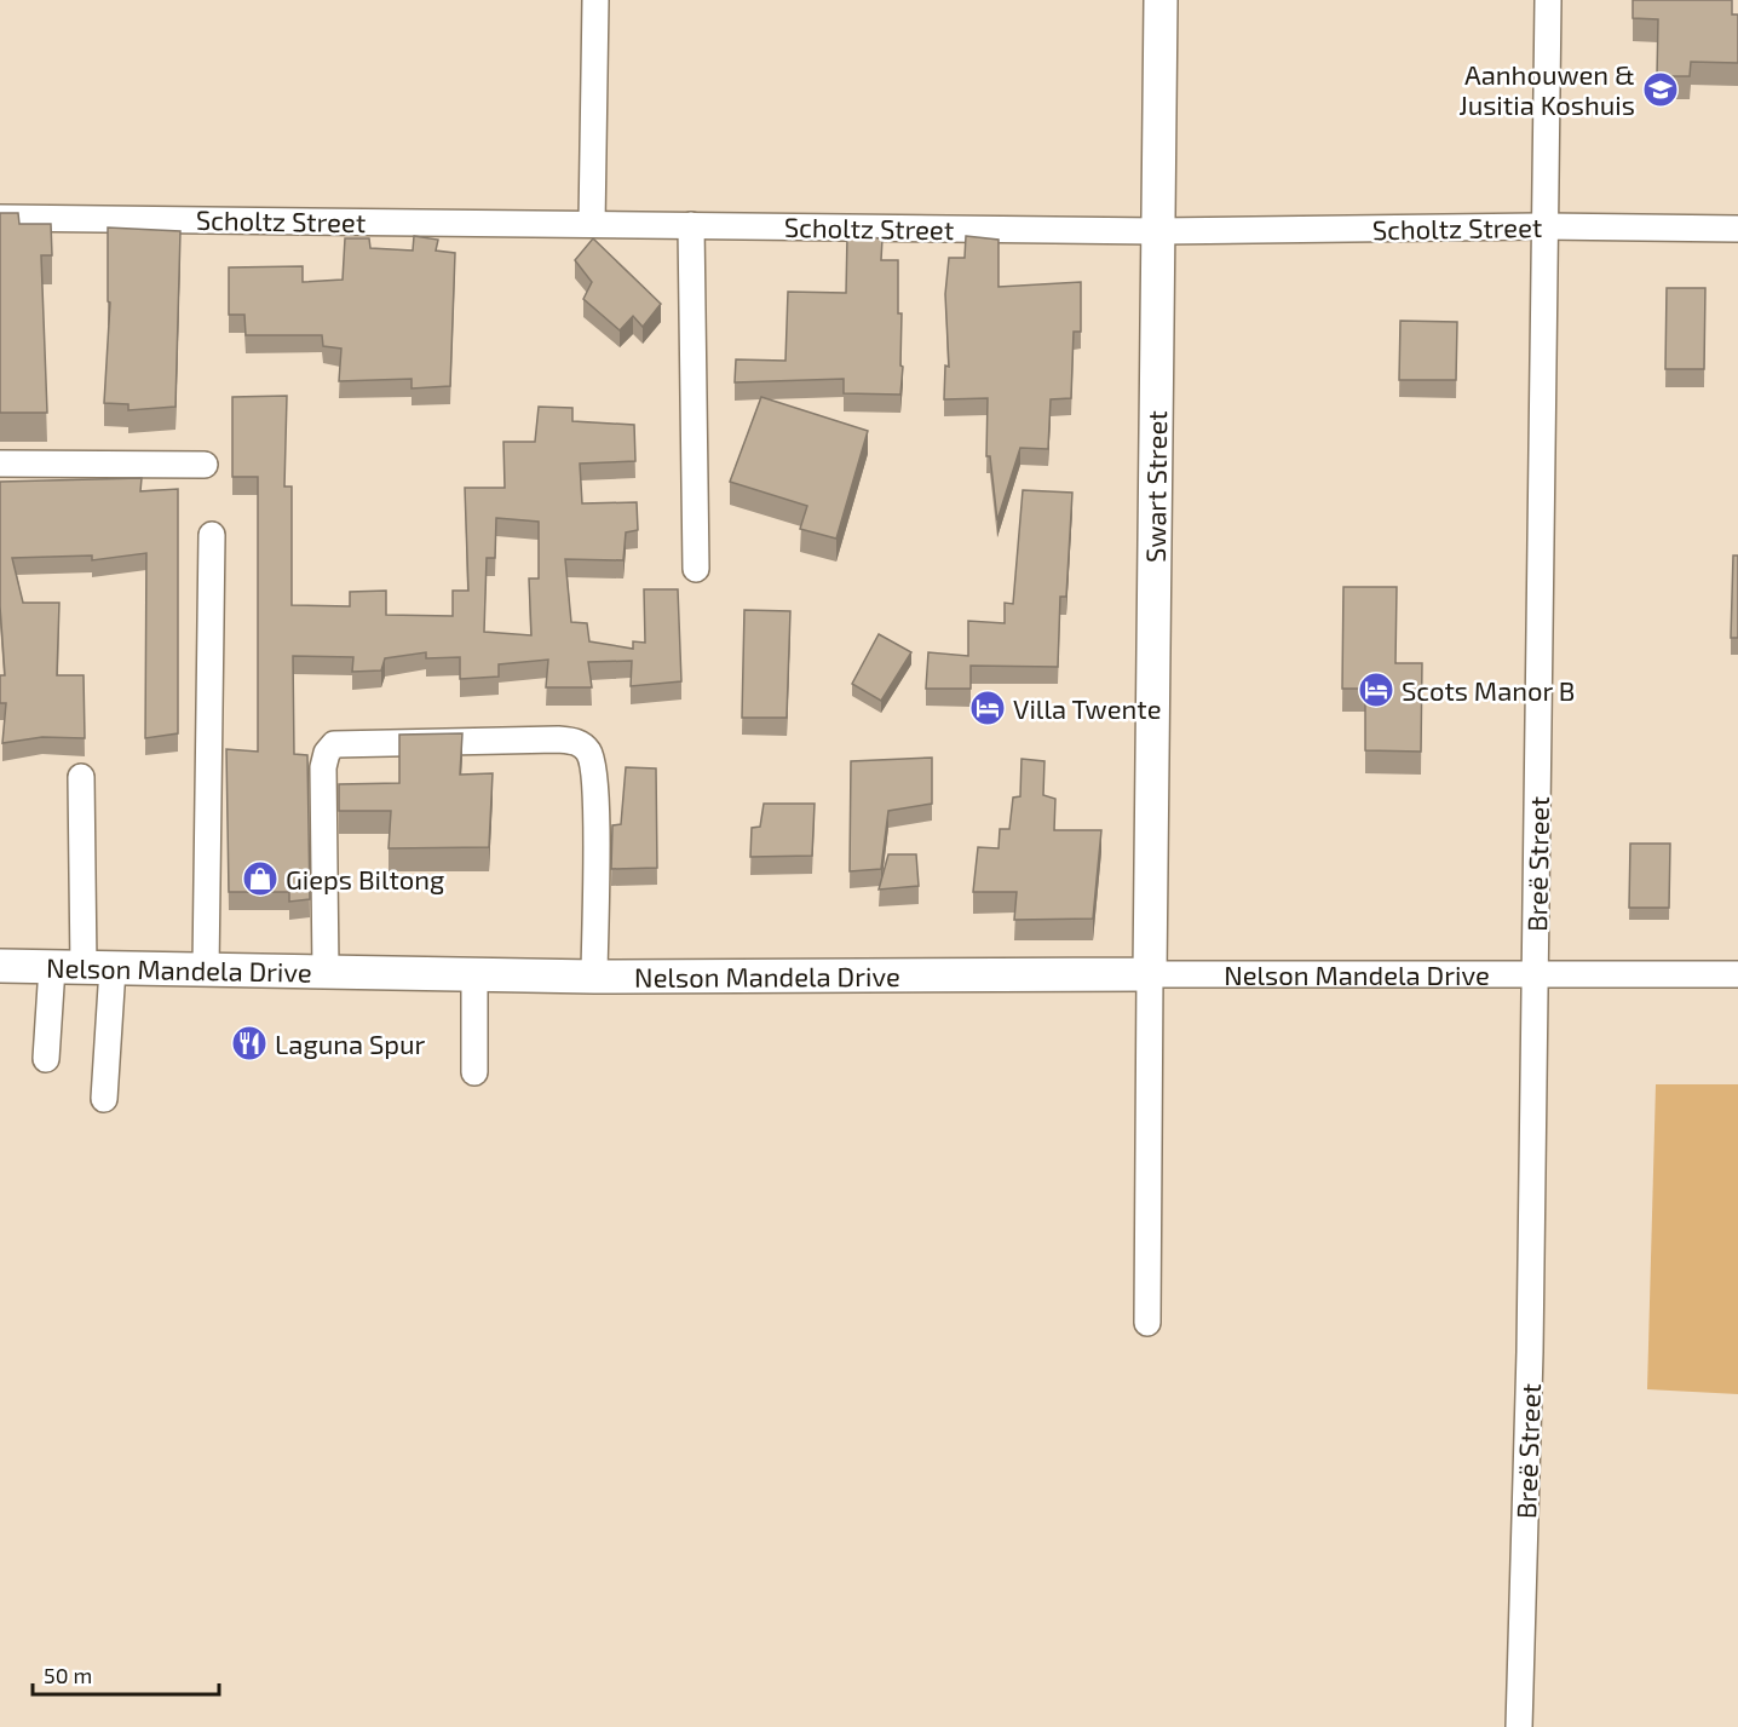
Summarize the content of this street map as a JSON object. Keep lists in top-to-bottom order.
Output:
{
  "streets": {
    "main road": ["Swart Street", "Nelson Mandela Drive"],
    "street": ["Scholtz Street", "Breë Street"]
  },
  "crossings": [
    ["Scholtz Street", "Swart Street"],
    ["Scholtz Street", "Breë Street"],
    ["Swart Street", "Nelson Mandela Drive"],
    ["Breë Street", "Nelson Mandela Drive"]
  ],
  "places": {
    "school or university": ["Aanhouwen & Jusitia Koshuis"],
    "hotel": ["Scots Manor B", "Villa Twente"],
    "shop": ["Gieps Biltong"],
    "restaurant": ["Laguna Spur"]
  },
  "scale_bar": "50 m"
}
